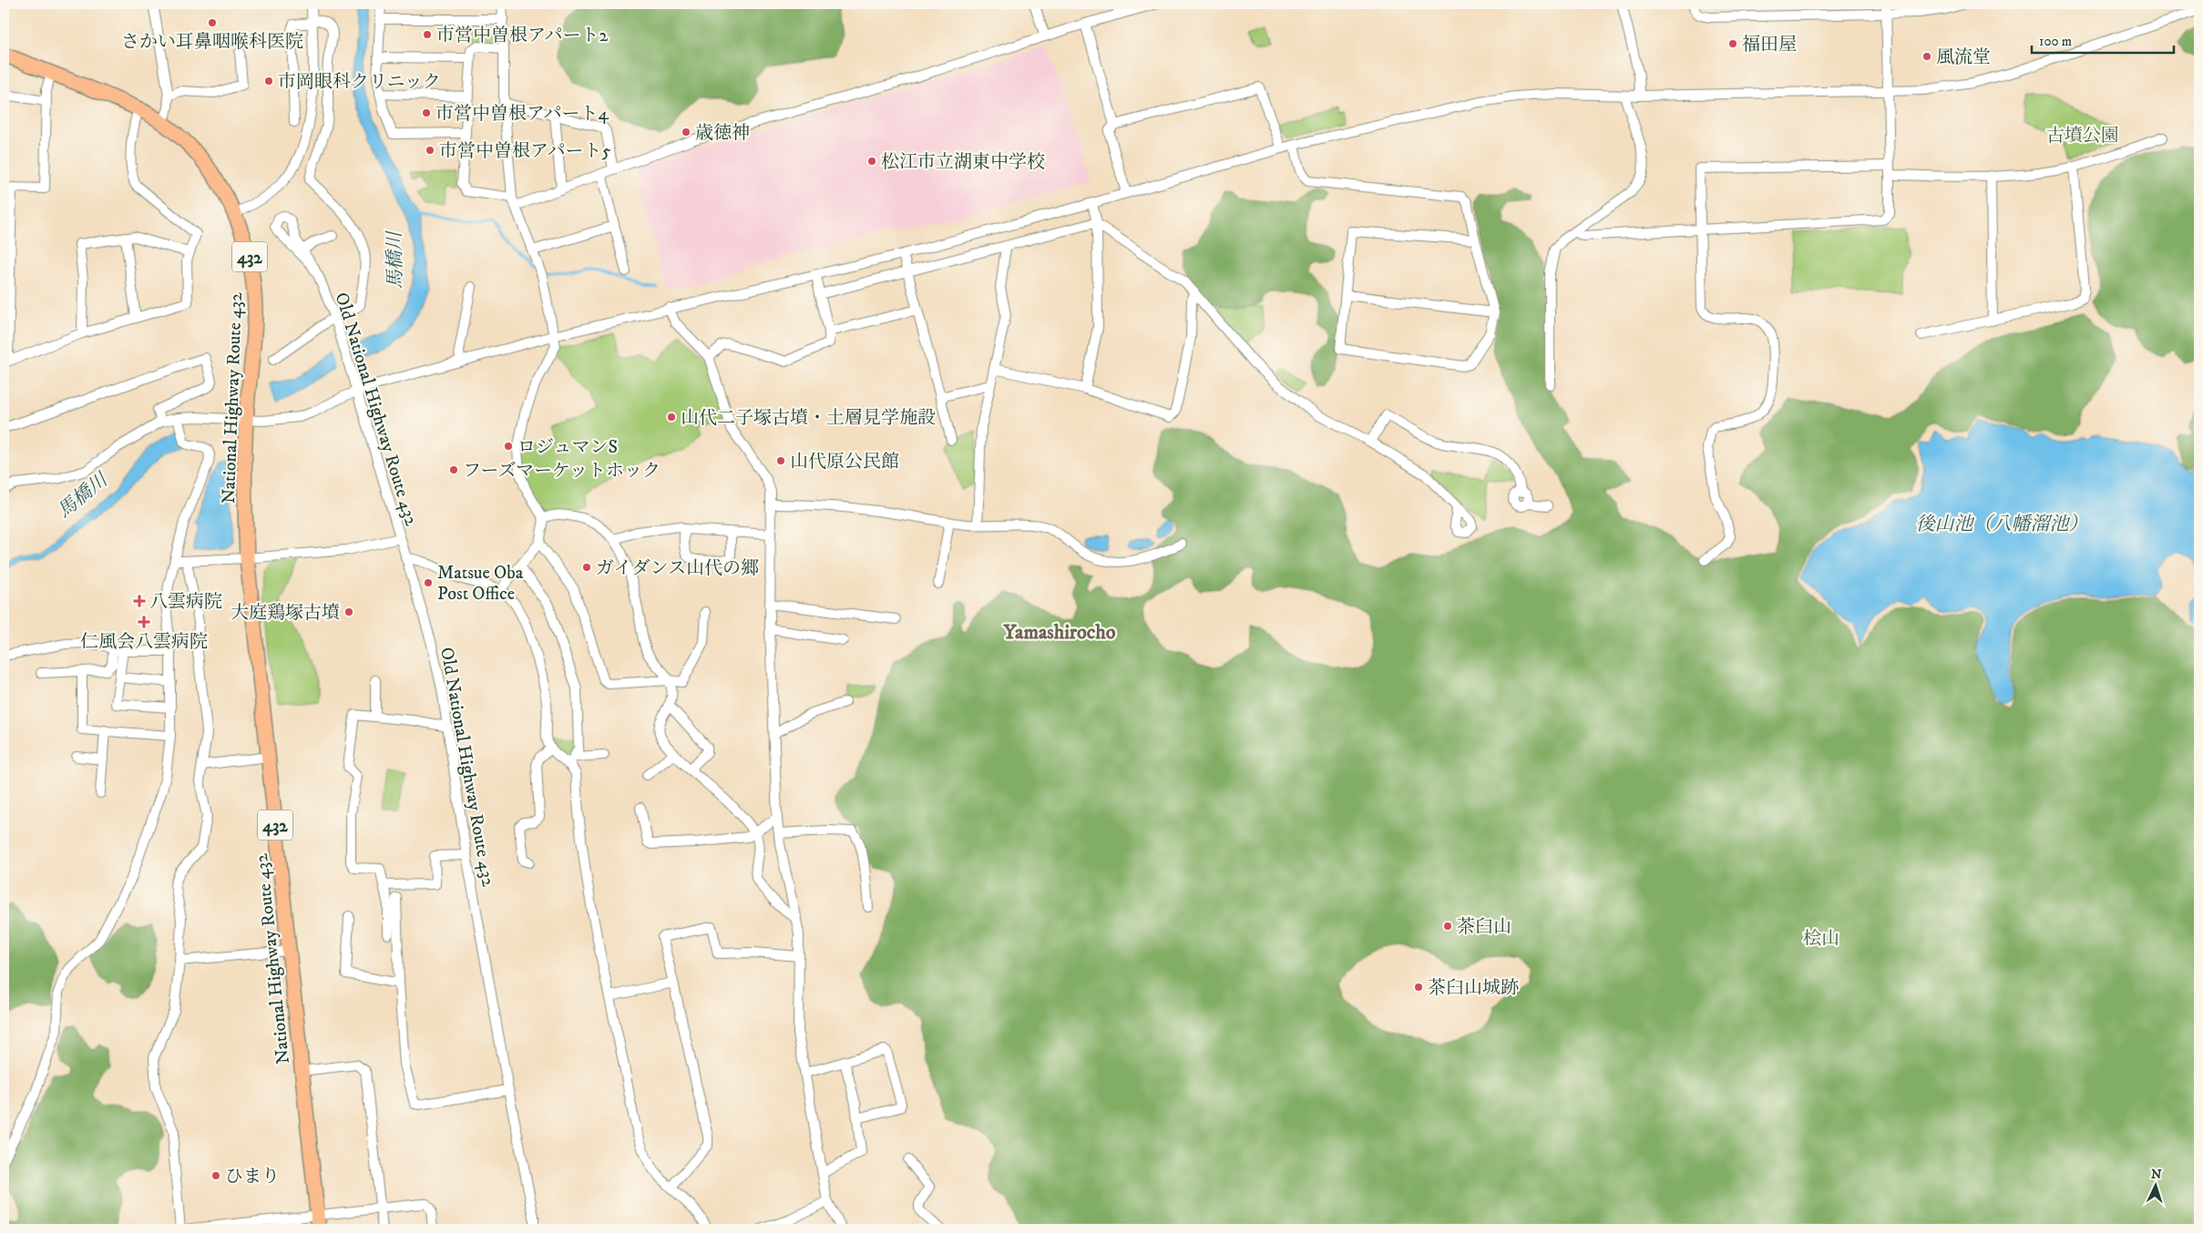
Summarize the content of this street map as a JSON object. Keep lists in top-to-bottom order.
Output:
{
  "streets": {
    "highway": ["432", "National Highway Route 432"],
    "street": ["Old National Highway Route 432"]
  },
  "districts": ["Yamashirocho"],
  "water": ["馬橋川", "後山池（八幡溜池）"],
  "parks": ["古墳公園", "桧山"],
  "places": {
    "other": [
      "さかい耳鼻咽喉科医院",
      "市営中曽根アパート2",
      "福田屋",
      "風流堂",
      "市岡眼科クリニック",
      "市営中曽根アパート4",
      "歳徳神",
      "市営中曽根アパート5",
      "松江市立湖東中学校",
      "山代二子塚古墳・土層見学施設",
      "ロジュマンS",
      "山代原公民館",
      "フーズマーケットホック",
      "ガイダンス山代の郷",
      "Matsue Oba Post Office",
      "大庭鶏塚古墳",
      "茶臼山",
      "茶臼山城跡",
      "ひまり"
    ],
    "health": ["八雲病院", "仁風会八雲病院"]
  },
  "scale_bar": "100 m",
  "north": "top"
}
